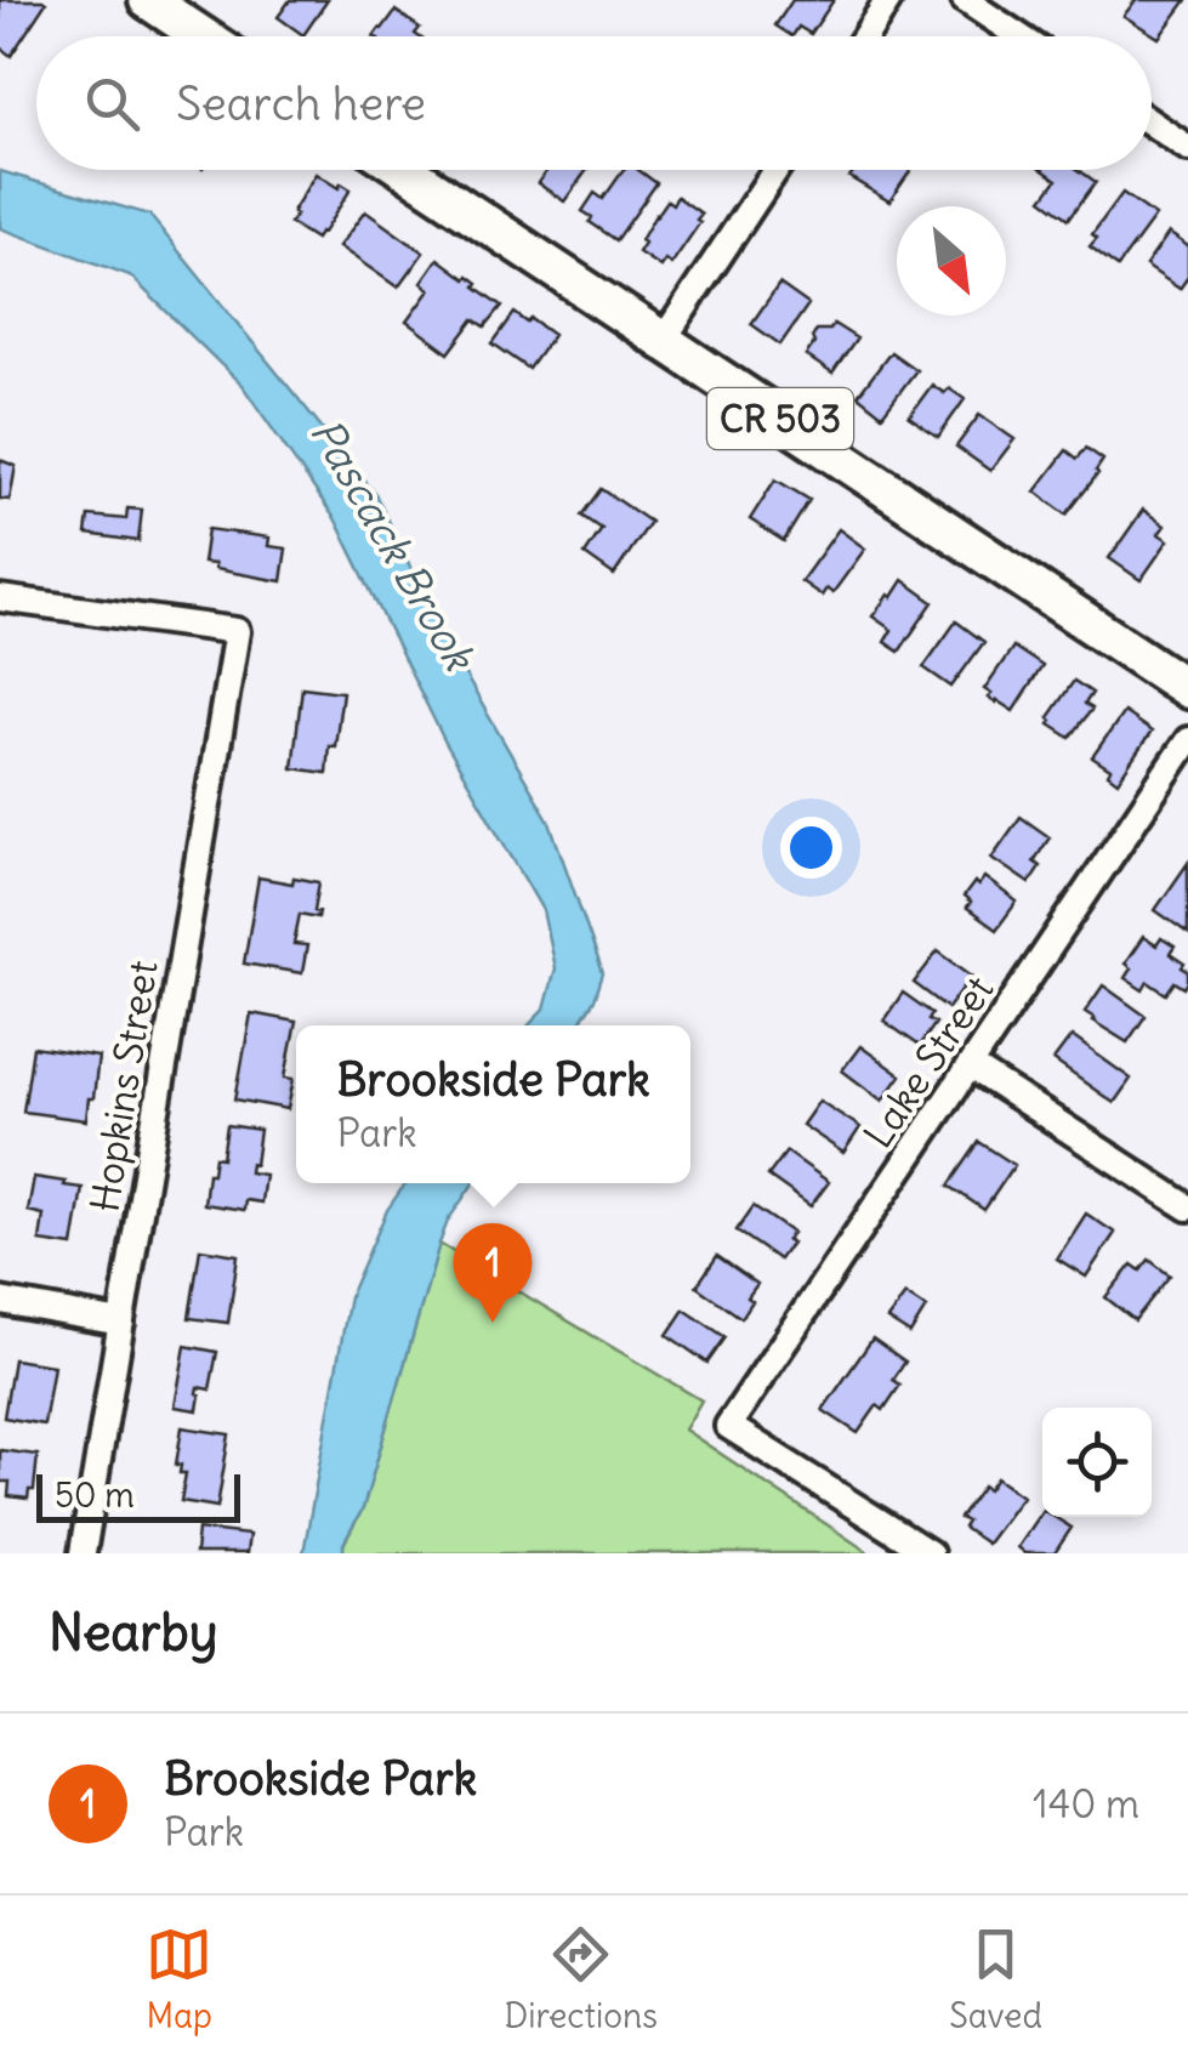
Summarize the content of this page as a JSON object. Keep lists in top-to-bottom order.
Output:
{
  "streets": {
    "main road": ["CR 503"],
    "street": ["Lake Street", "Hopkins Street"]
  },
  "water": ["Pascack Brook"],
  "scale_bar": "50 m",
  "north": "bottom right",
  "page": {
    "search": "Search here",
    "popup": ["Brookside Park", "Park"],
    "pins": "1",
    "scale": "50 m",
    "heading": "Nearby",
    "list": [
      {
        "mark": "1",
        "name": "Brookside Park",
        "note": "Park",
        "value": "140 m"
      }
    ],
    "nav": ["Map", "Directions", "Saved"]
  }
}
